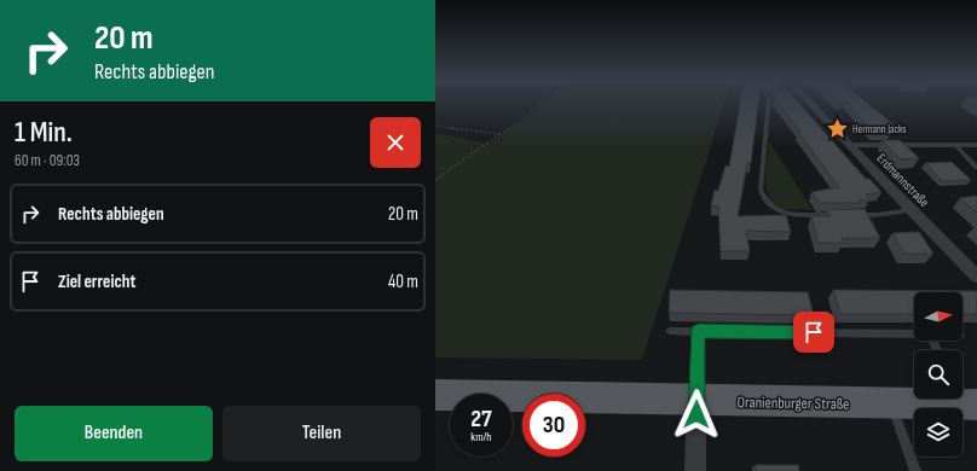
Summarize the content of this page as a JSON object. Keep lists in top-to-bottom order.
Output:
{
  "streets": {
    "main road": ["Oranienburger Straße"],
    "street": ["Erdmannstraße"]
  },
  "places": {
    "place": ["Hermann Jacks"]
  },
  "north": "right",
  "page": {
    "turn": ["20 m", "Rechts abbiegen"],
    "heading": ["1 Min.", "60 m · 09:03"],
    "list": [
      {
        "name": "Rechts abbiegen",
        "value": "20 m"
      },
      {
        "name": "Ziel erreicht",
        "value": "40 m"
      }
    ],
    "speed": "27 km/h",
    "limit": "30",
    "buttons": ["Beenden", "Teilen"]
  }
}
